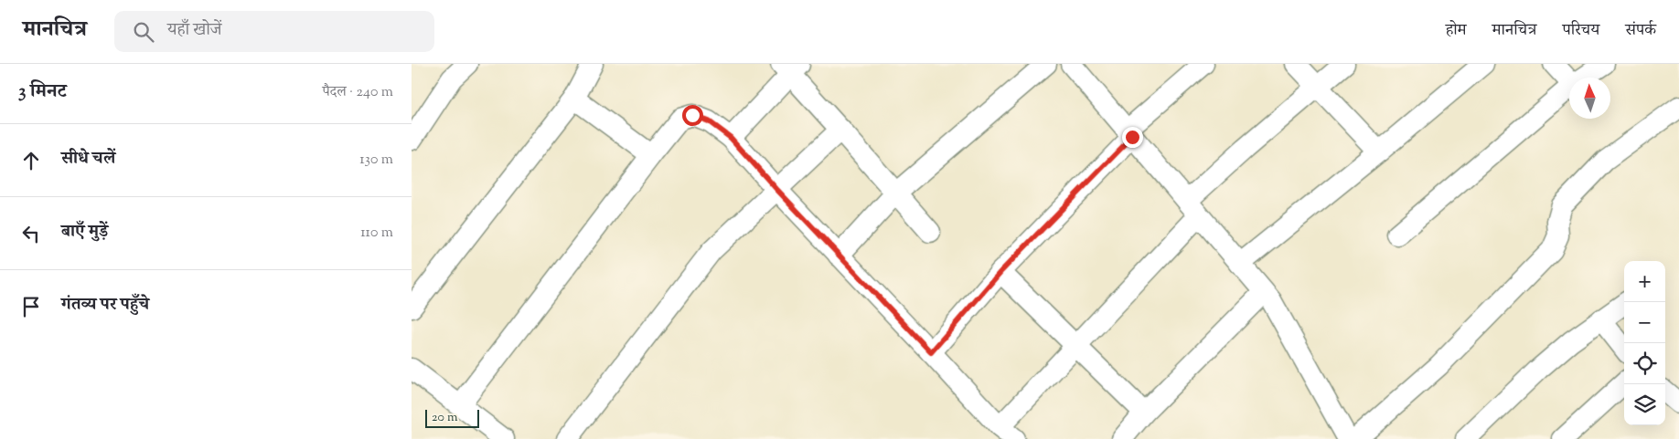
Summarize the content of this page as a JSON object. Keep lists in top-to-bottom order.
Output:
{
  "scale_bar": "20 m",
  "north": "top",
  "page": {
    "header": "मानचित्र",
    "search": "यहाँ खोजें",
    "nav": [
      "होम",
      "मानचित्र",
      "परिचय",
      "संपर्क"
    ],
    "heading": ["3 मिनट", "पैदल · 240 m"],
    "list": [
      ["सीधे चलें", "130 m"],
      ["बाएँ मुड़ें", "110 m"],
      "गंतव्य पर पहुँचे"
    ],
    "map_buttons": ["+", "−"],
    "scale": "20 m"
  }
}
